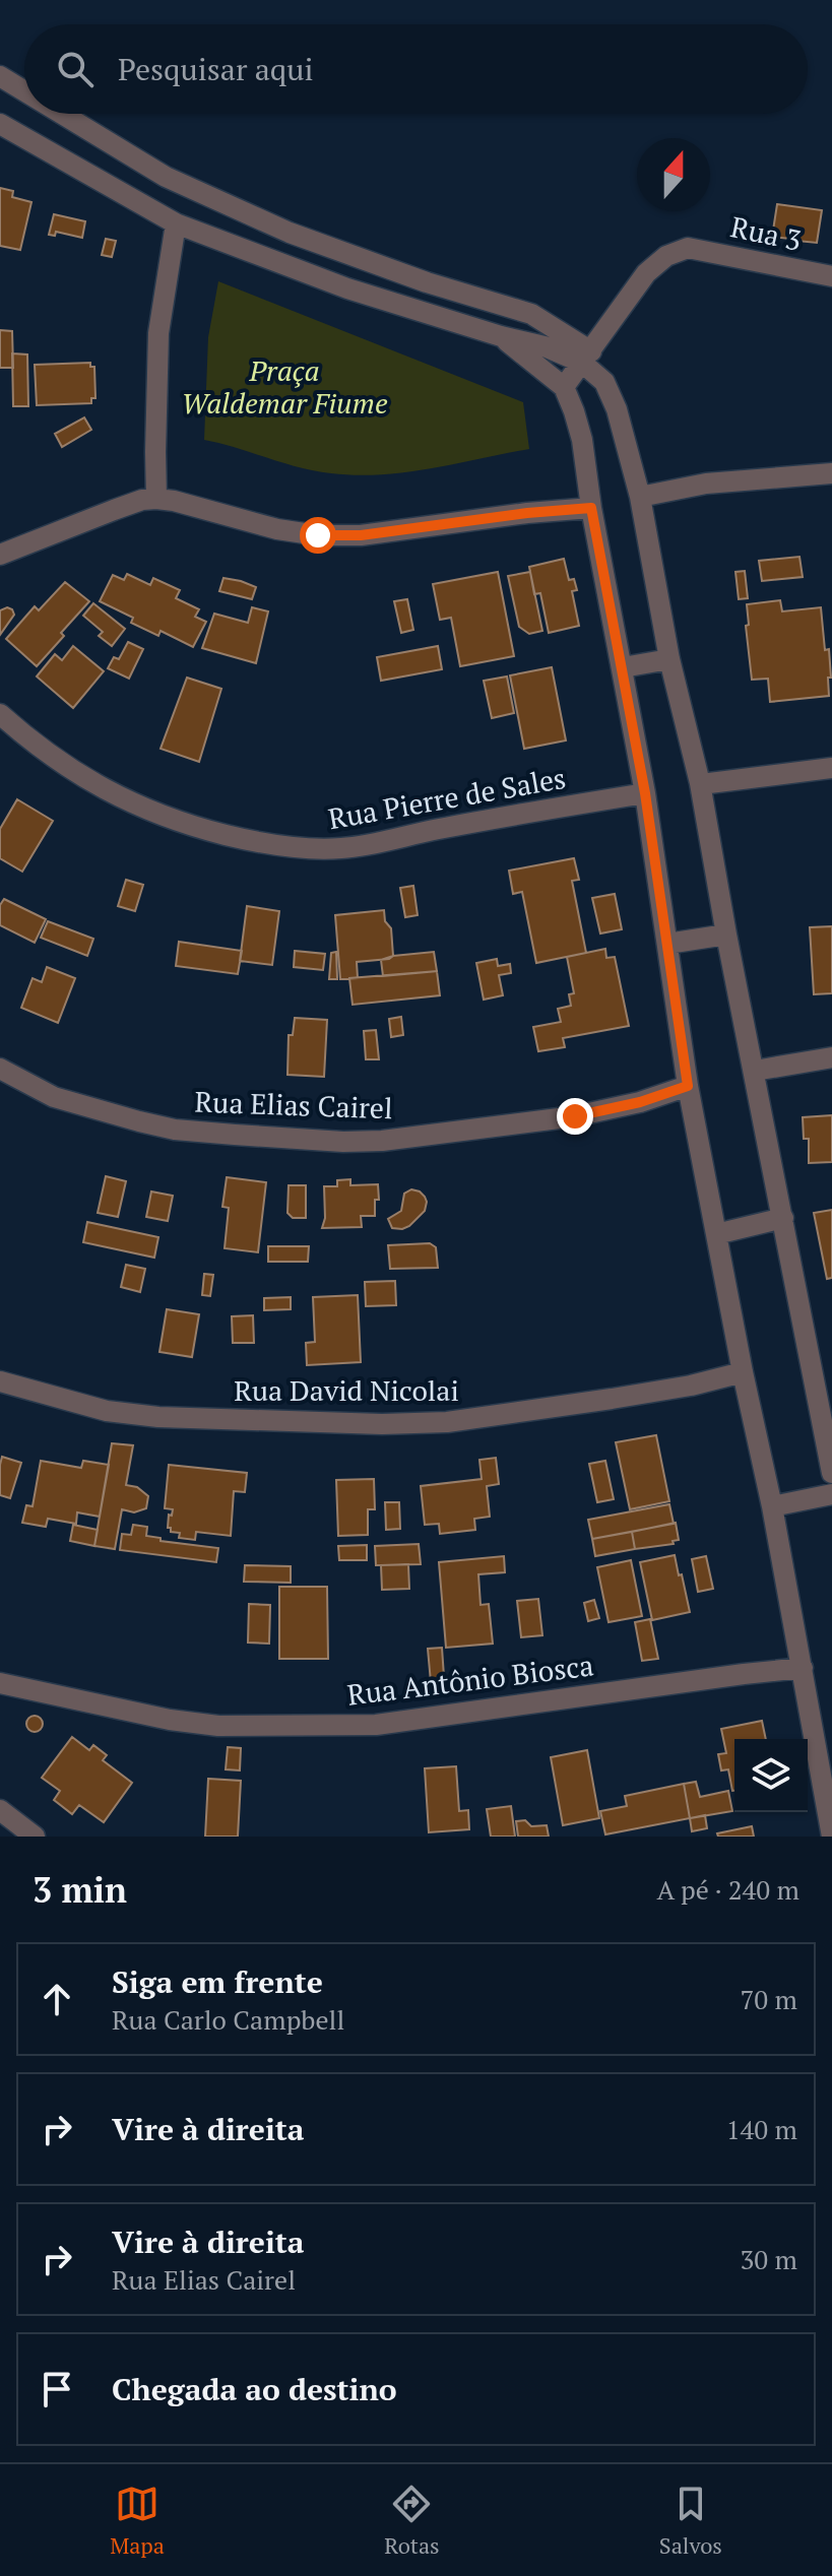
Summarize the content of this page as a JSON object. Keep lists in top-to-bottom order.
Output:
{
  "streets": {
    "street": [
      "Rua 3",
      "Rua Pierre de Sales",
      "Rua Elias Cairel",
      "Rua David Nicolai",
      "Rua Antônio Biosca"
    ]
  },
  "parks": ["Praça Waldemar Fiume"],
  "north": "top",
  "page": {
    "search": "Pesquisar aqui",
    "heading": ["3 min", "A pé · 240 m"],
    "list": [
      ["Siga em frente", "Rua Carlo Campbell", "70 m"],
      ["Vire à direita", "140 m"],
      ["Vire à direita", "Rua Elias Cairel", "30 m"],
      "Chegada ao destino"
    ],
    "nav": ["Mapa", "Rotas", "Salvos"]
  }
}
